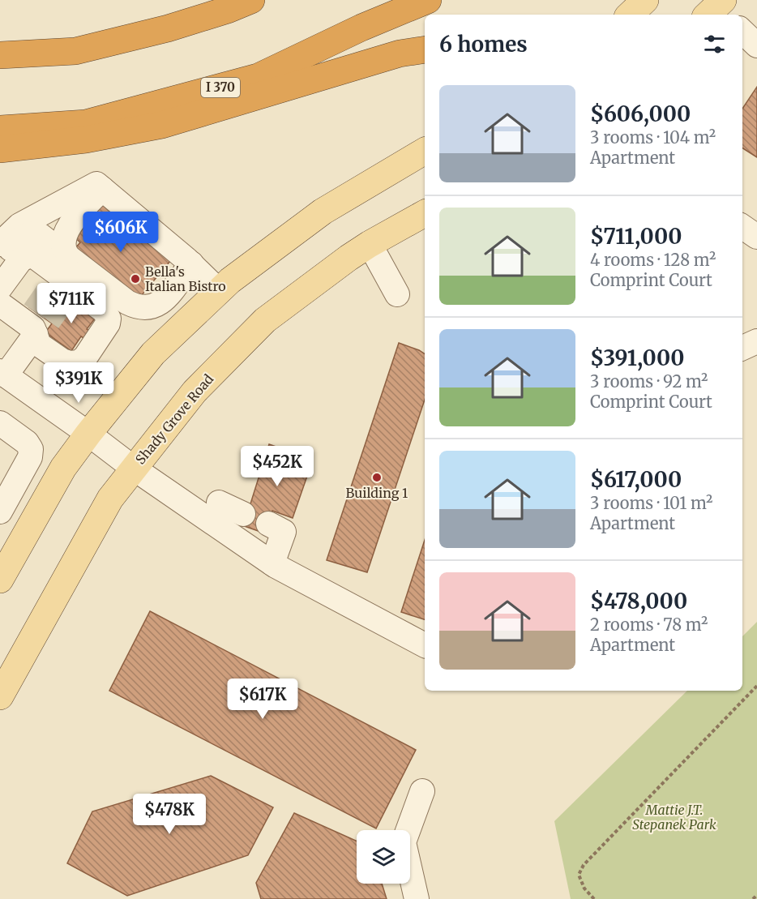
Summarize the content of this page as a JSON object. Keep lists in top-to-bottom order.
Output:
{
  "streets": {
    "highway": ["I 370"],
    "main road": ["Shady Grove Road"]
  },
  "parks": ["Mattie J.T. Stepanek Park"],
  "places": ["Bella's Italian Bistro", "Building 1"],
  "page": {
    "heading": "6 homes",
    "list": [
      {
        "name": "$606,000",
        "note": "3 rooms · 104 m² · Apartment"
      },
      {
        "name": "$711,000",
        "note": "4 rooms · 128 m² · Comprint Court"
      },
      {
        "name": "$391,000",
        "note": "3 rooms · 92 m² · Comprint Court"
      },
      {
        "name": "$617,000",
        "note": "3 rooms · 101 m² · Apartment"
      },
      {
        "name": "$478,000",
        "note": "2 rooms · 78 m² · Apartment"
      }
    ],
    "price": [
      "$606K",
      "$711K",
      "$391K",
      "$452K",
      "$617K",
      "$478K"
    ]
  }
}
